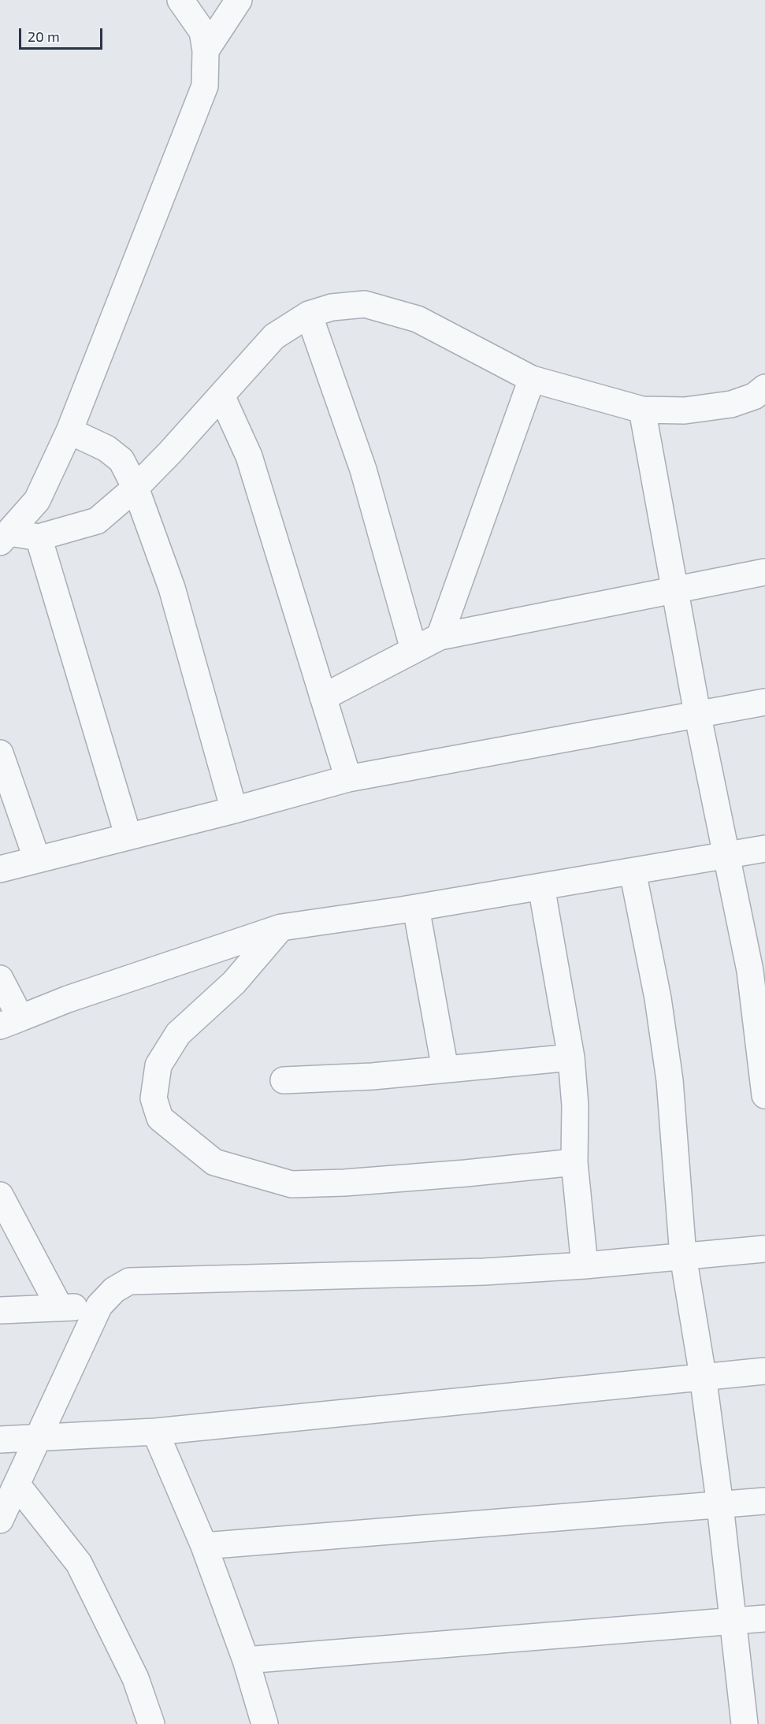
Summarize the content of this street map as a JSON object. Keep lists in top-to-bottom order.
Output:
{
  "scale_bar": "20 m"
}
